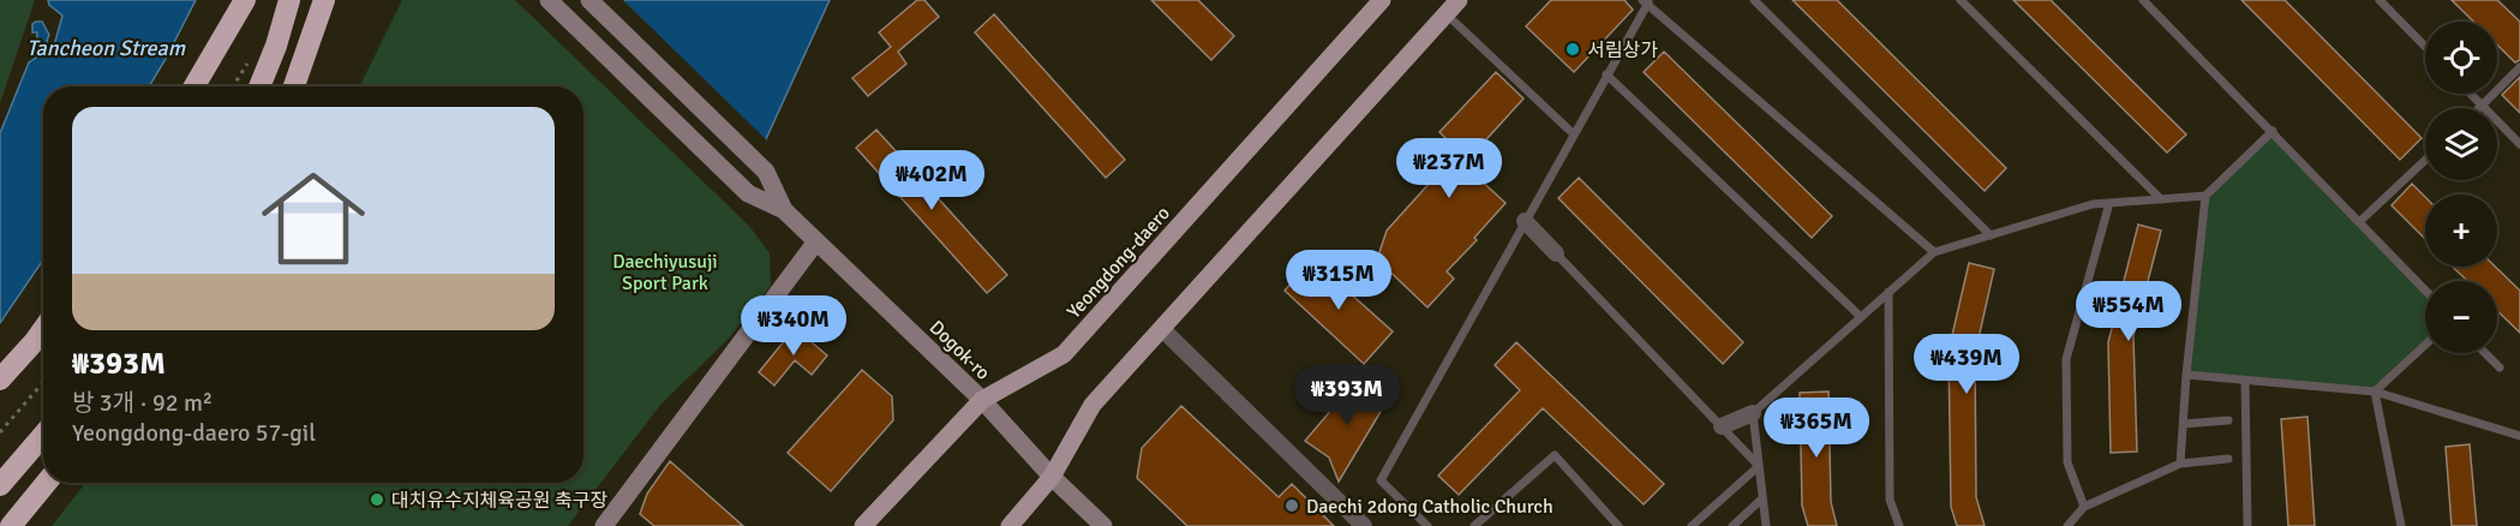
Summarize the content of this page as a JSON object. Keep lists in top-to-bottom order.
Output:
{
  "streets": {
    "main road": ["Yeongdong-daero", "Dogok-ro"]
  },
  "crossings": [
    ["Yeongdong-daero", "Dogok-ro"]
  ],
  "water": ["Tancheon Stream"],
  "parks": ["Daechiyusuji Sport Park"],
  "places": ["서림상가", "대치유수지체육공원 축구장", "Daechi 2dong Catholic Church"],
  "page": {
    "map_buttons": ["+", "−"],
    "list": [
      {
        "name": "₩393M",
        "note": "방 3개 · 92 m² · Yeongdong-daero 57-gil"
      }
    ],
    "price": [
      "₩237M",
      "₩402M",
      "₩315M",
      "₩554M",
      "₩340M",
      "₩439M",
      "₩393M",
      "₩365M"
    ]
  }
}
